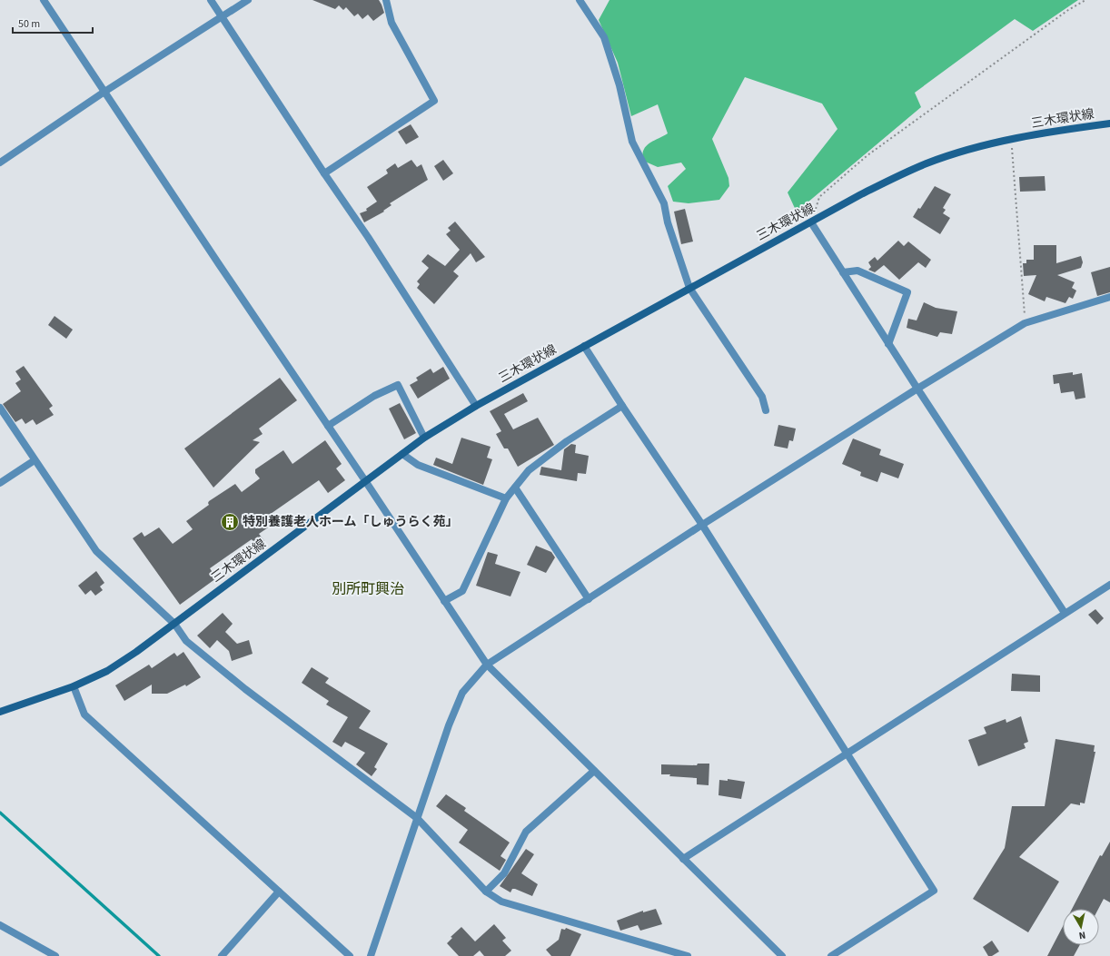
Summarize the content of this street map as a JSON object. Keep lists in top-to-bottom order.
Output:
{
  "streets": {
    "main road": ["三木環状線"]
  },
  "districts": ["別所町興治"],
  "places": {
    "building": ["特別養護老人ホーム「しゅうらく苑」"]
  },
  "scale_bar": "50 m",
  "north": "bottom"
}
